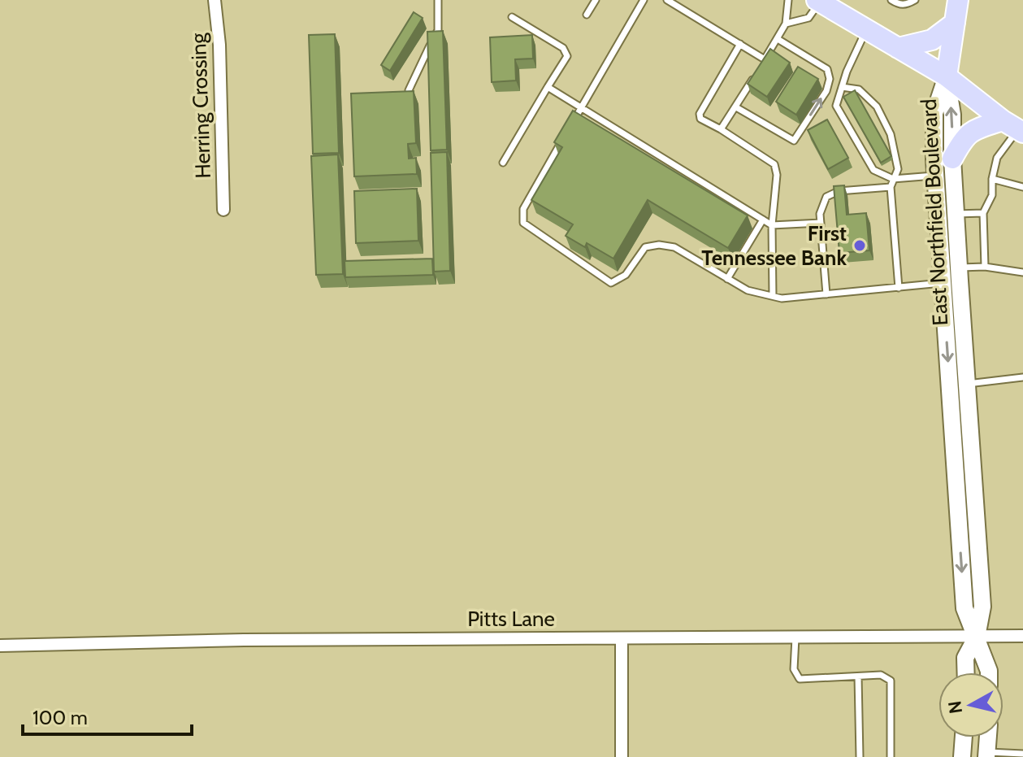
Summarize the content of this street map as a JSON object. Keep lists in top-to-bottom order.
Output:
{
  "streets": {
    "main road": ["East Northfield Boulevard"],
    "street": ["Herring Crossing", "Pitts Lane"]
  },
  "crossings": [
    ["East Northfield Boulevard", "Pitts Lane"]
  ],
  "places": ["First Tennessee Bank"],
  "scale_bar": "100 m",
  "north": "left"
}
